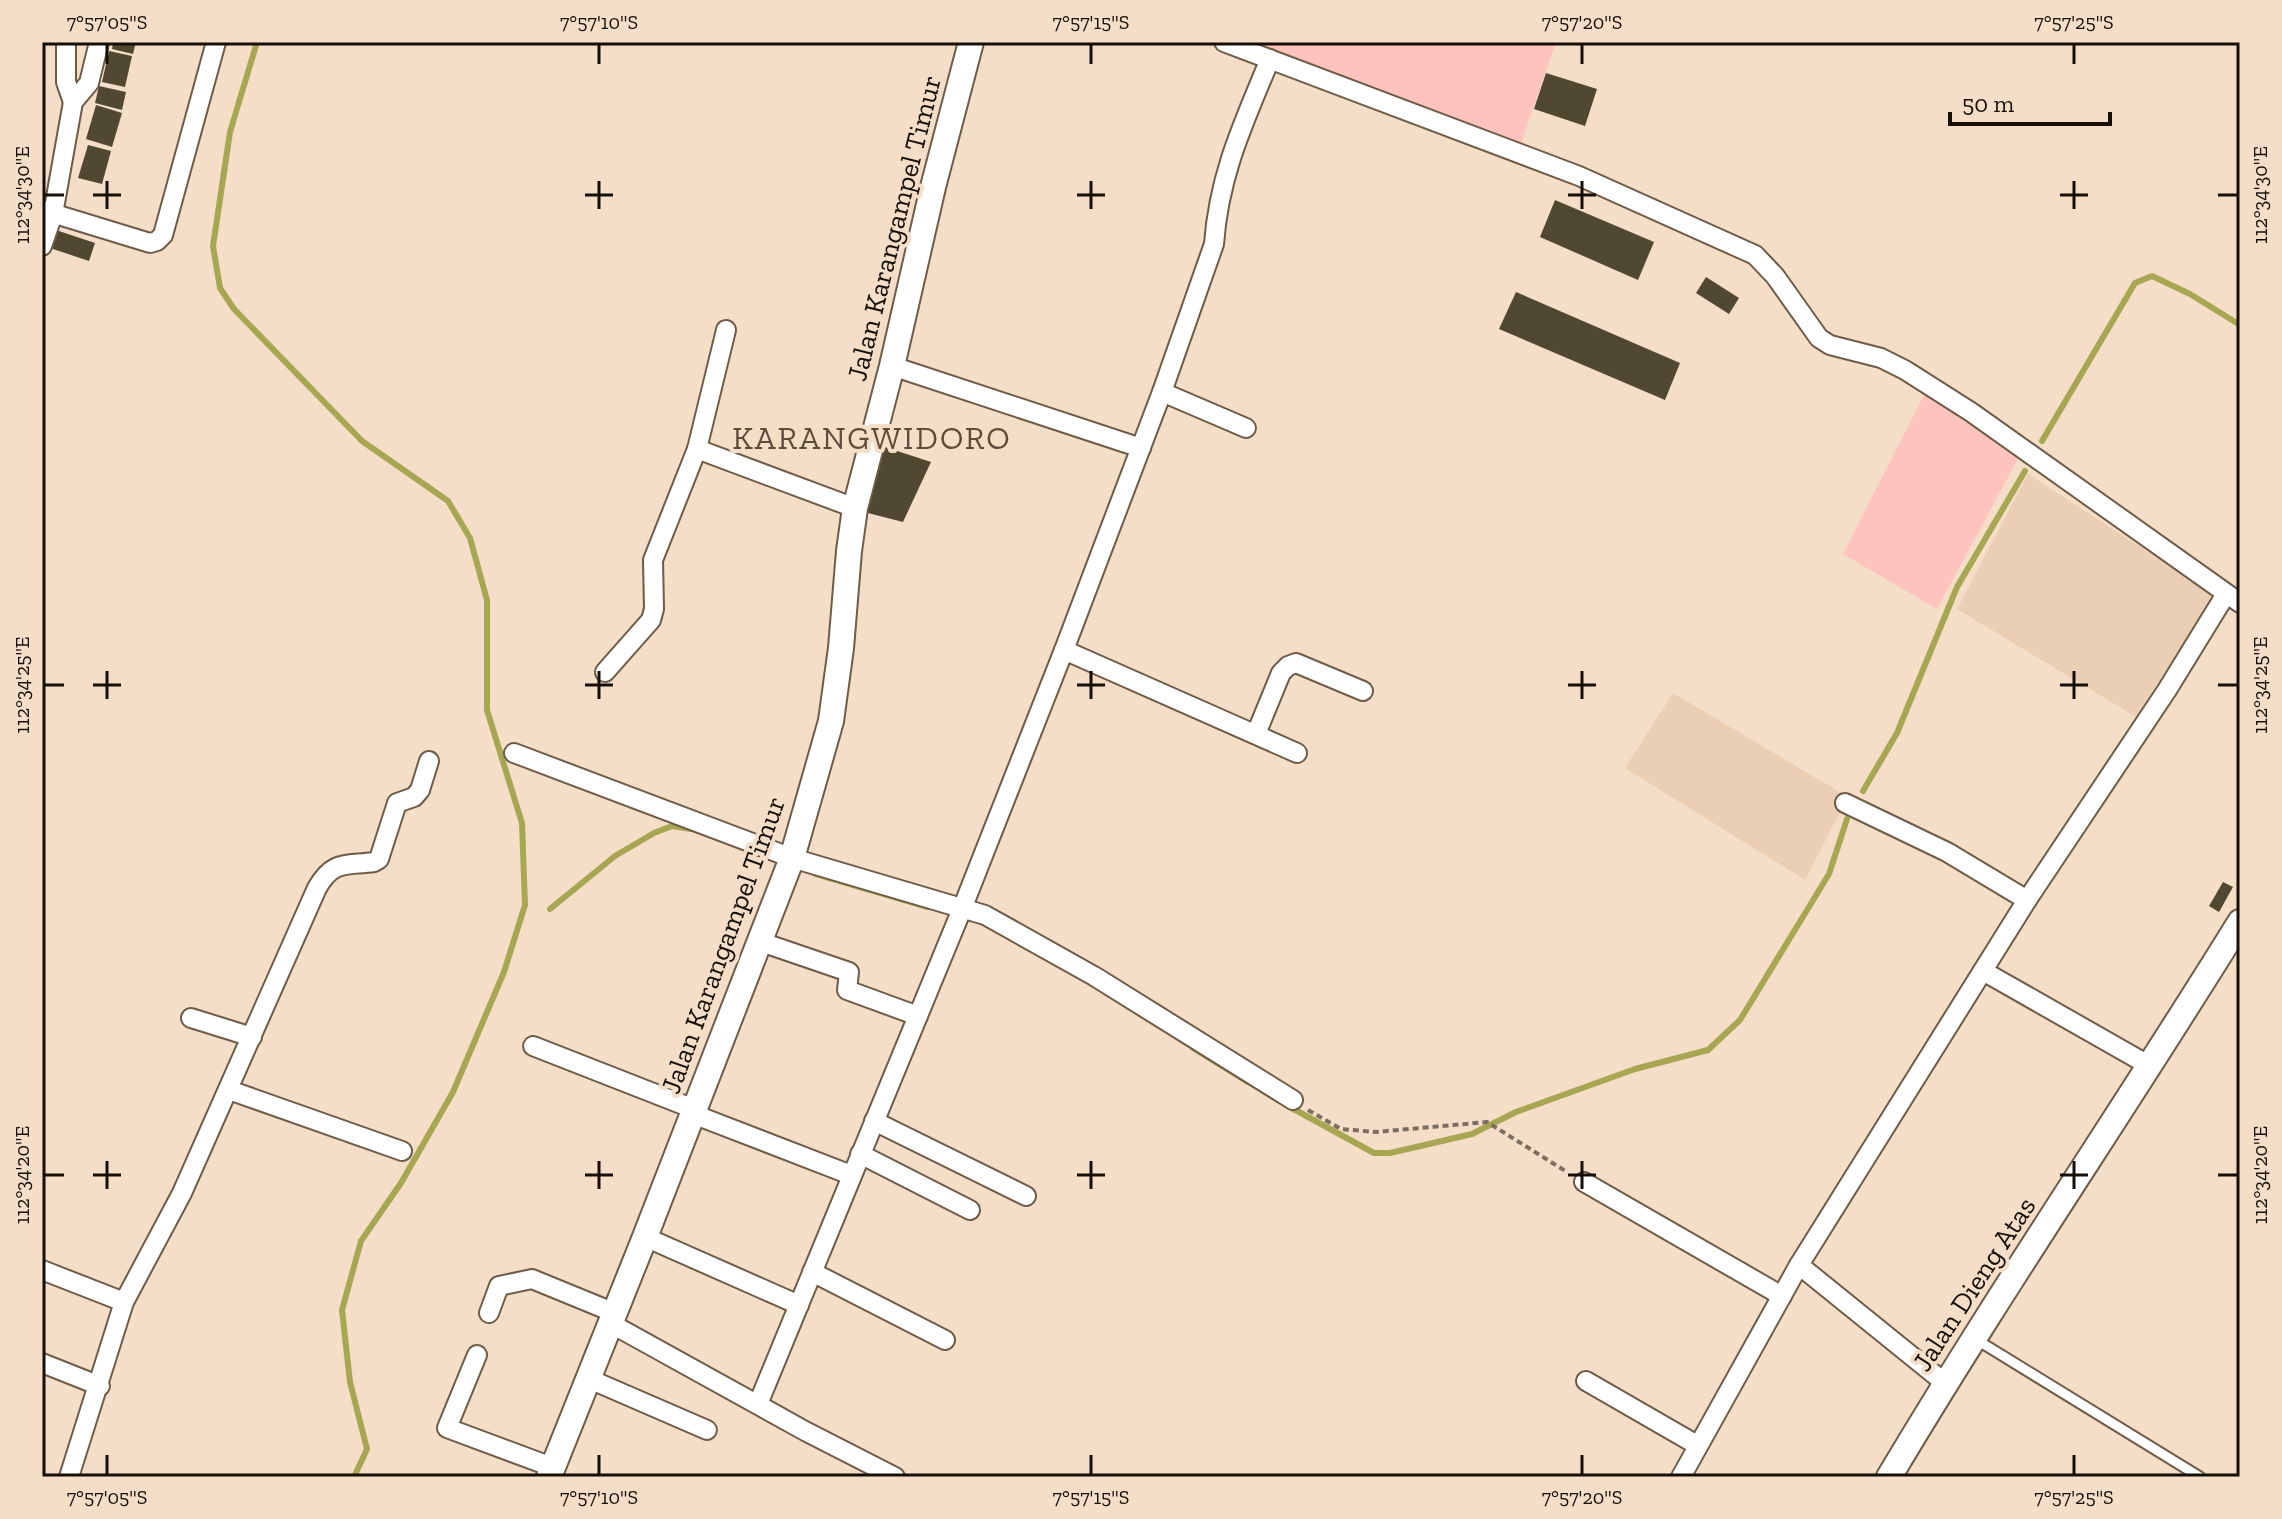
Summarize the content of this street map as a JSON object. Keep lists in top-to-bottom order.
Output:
{
  "streets": {
    "street": ["Jalan Karangampel Timur", "Jalan Dieng Atas"]
  },
  "districts": ["KARANGWIDORO"],
  "scale_bar": "50 m",
  "coordinates": [
    "7°57'05\"S",
    "7°57'10\"S",
    "7°57'15\"S",
    "7°57'20\"S",
    "7°57'25\"S",
    "112°34'30\"E",
    "112°34'25\"E",
    "112°34'20\"E"
  ]
}
